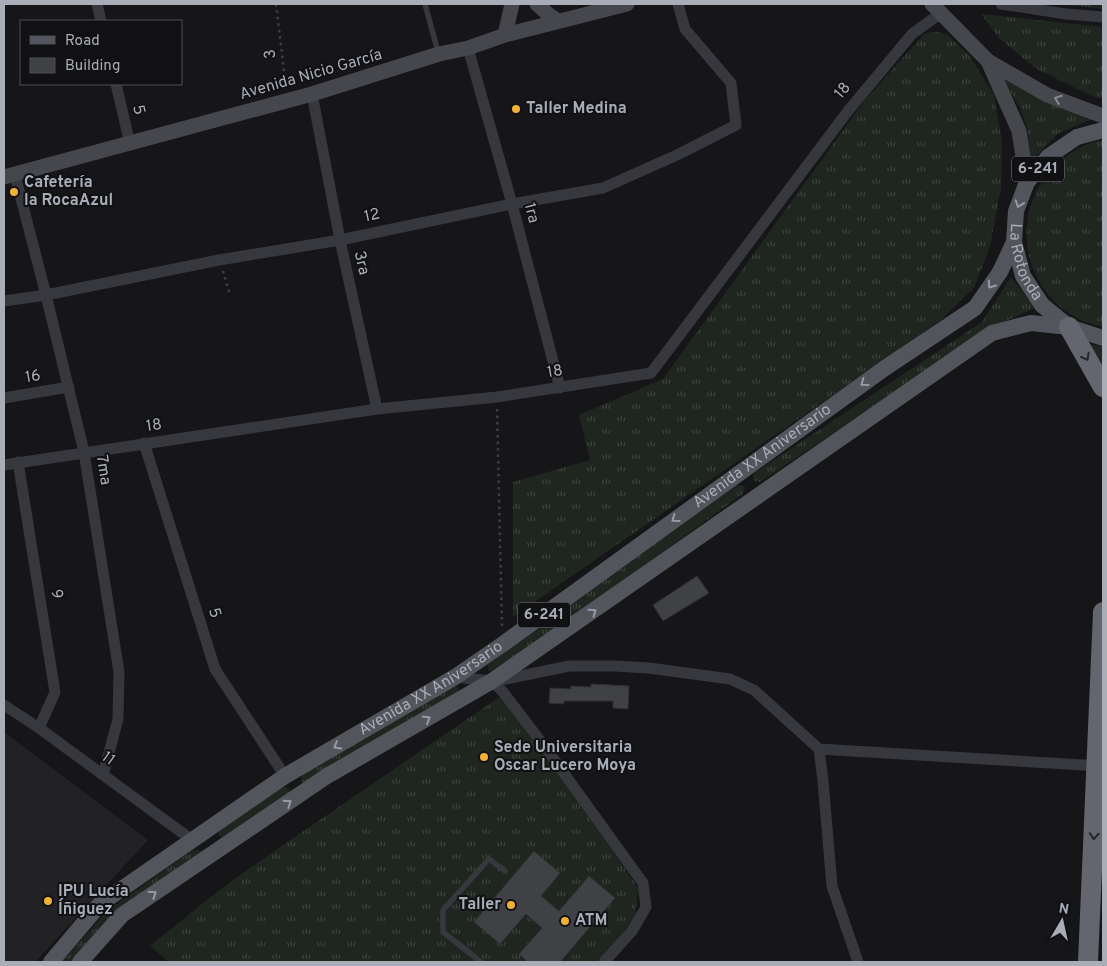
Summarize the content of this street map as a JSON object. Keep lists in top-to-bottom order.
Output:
{
  "streets": {
    "main road": [
      "Avenida Nicio García",
      "6-241",
      "La Rotonda",
      "Avenida XX Aniversario"
    ],
    "street": [
      "18",
      "5",
      "1ra",
      "12",
      "3ra",
      "16",
      "7ma",
      "9",
      "11"
    ],
    "path": ["3"]
  },
  "crossings": [
    ["3", "Avenida Nicio García"],
    ["Avenida Nicio García", "5"],
    ["Avenida Nicio García", "1ra"],
    ["Avenida Nicio García", "3ra"],
    ["Avenida Nicio García", "7ma"],
    ["18", "5"],
    ["18", "1ra"],
    ["18", "3ra"],
    ["18", "7ma"],
    ["18", "9"],
    ["5", "Avenida XX Aniversario"],
    ["1ra", "12"],
    ["12", "3ra"],
    ["12", "7ma"],
    ["La Rotonda", "Avenida XX Aniversario"],
    ["16", "7ma"],
    ["Avenida XX Aniversario", "11"],
    ["7ma", "11"],
    ["9", "11"]
  ],
  "places": [
    "Taller Medina",
    "Cafetería la RocaAzul",
    "Sede Universitaria Oscar Lucero Moya",
    "IPU Lucía Íñiguez",
    "Taller",
    "ATM"
  ],
  "legend": ["Road", "Building"],
  "north": "top"
}
